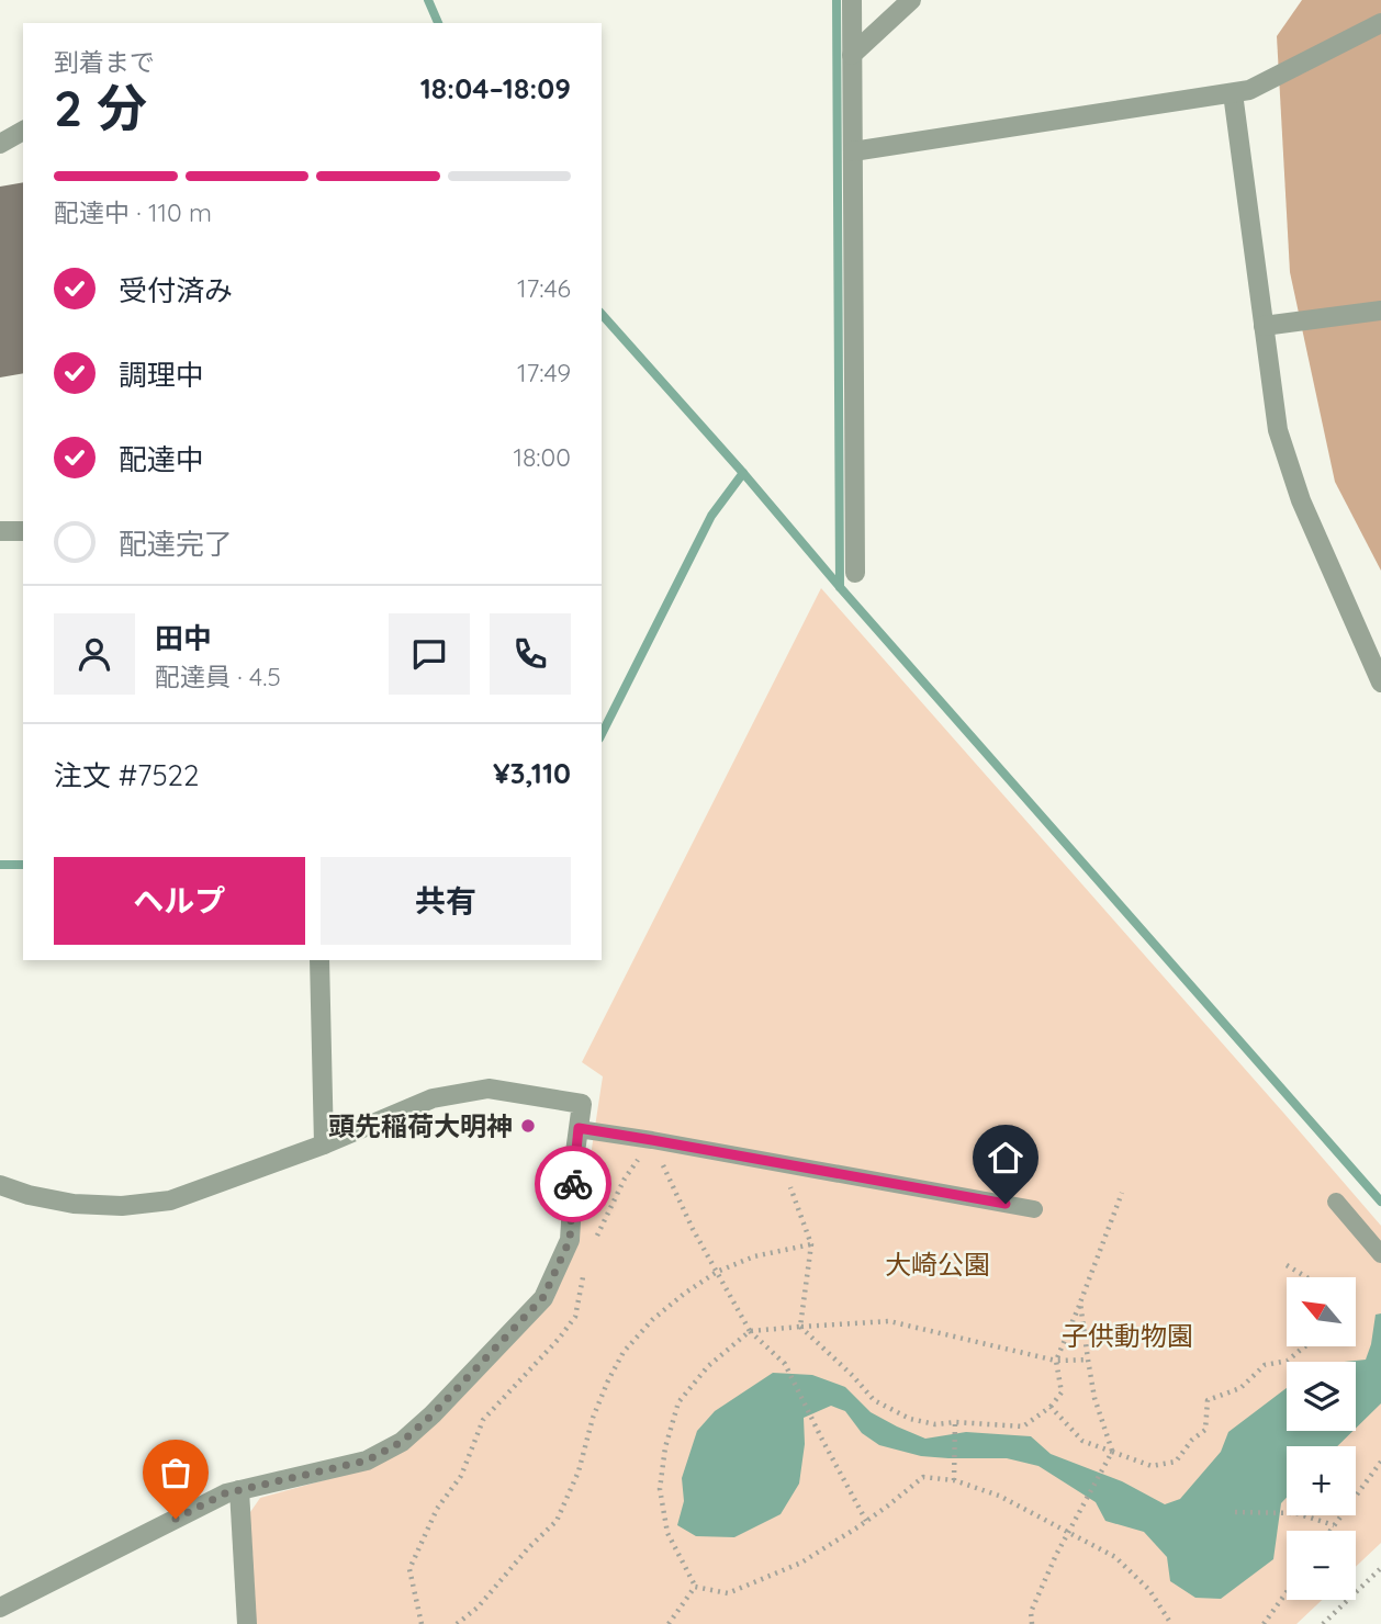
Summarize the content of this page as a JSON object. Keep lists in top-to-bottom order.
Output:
{
  "parks": ["大崎公園", "子供動物園"],
  "places": ["頭先稲荷大明神"],
  "north": "top left",
  "page": {
    "heading": ["2 分", "到着まで", "18:04–18:09"],
    "panel": [
      "田中",
      "配達員 · 4.5",
      "注文 #7522",
      "¥3,110"
    ],
    "bar": "配達中 · 110 m",
    "list": [
      ["受付済み", "17:46"],
      ["調理中", "17:49"],
      ["配達中", "18:00"],
      "配達完了"
    ],
    "buttons": ["ヘルプ", "共有"],
    "map_buttons": ["+", "−"]
  }
}
